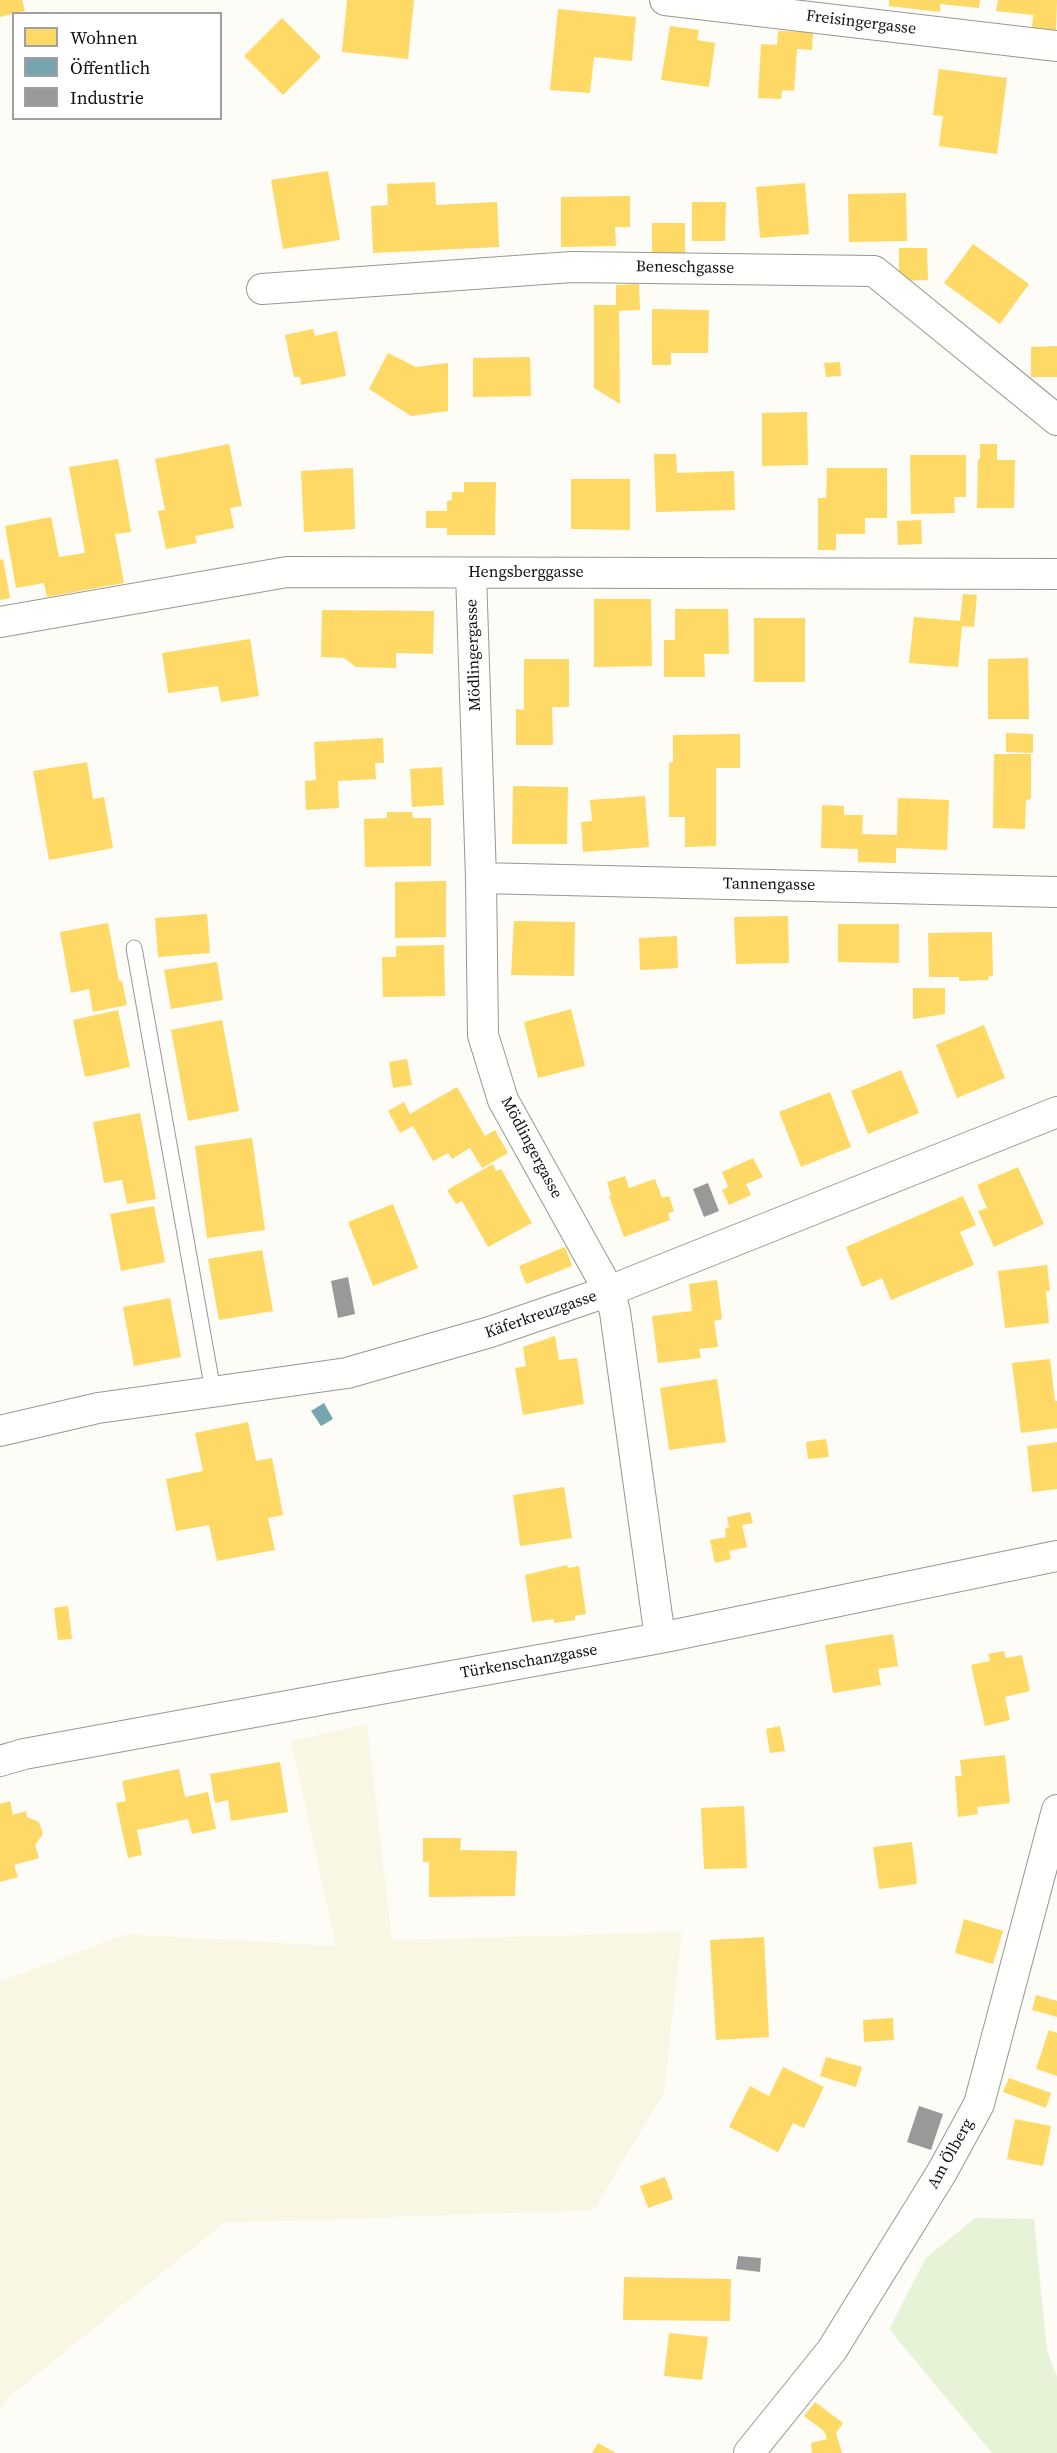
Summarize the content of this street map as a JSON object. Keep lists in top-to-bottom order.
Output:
{
  "streets": {
    "street": [
      "Freisingergasse",
      "Beneschgasse",
      "Hengsberggasse",
      "Mödlingergasse",
      "Tannengasse",
      "Käferkreuzgasse",
      "Türkenschanzgasse",
      "Am Ölberg"
    ]
  },
  "crossings": [
    ["Hengsberggasse", "Mödlingergasse"],
    ["Mödlingergasse", "Tannengasse"],
    ["Mödlingergasse", "Käferkreuzgasse"],
    ["Mödlingergasse", "Türkenschanzgasse"]
  ],
  "legend": ["Wohnen", "Öffentlich", "Industrie"]
}
